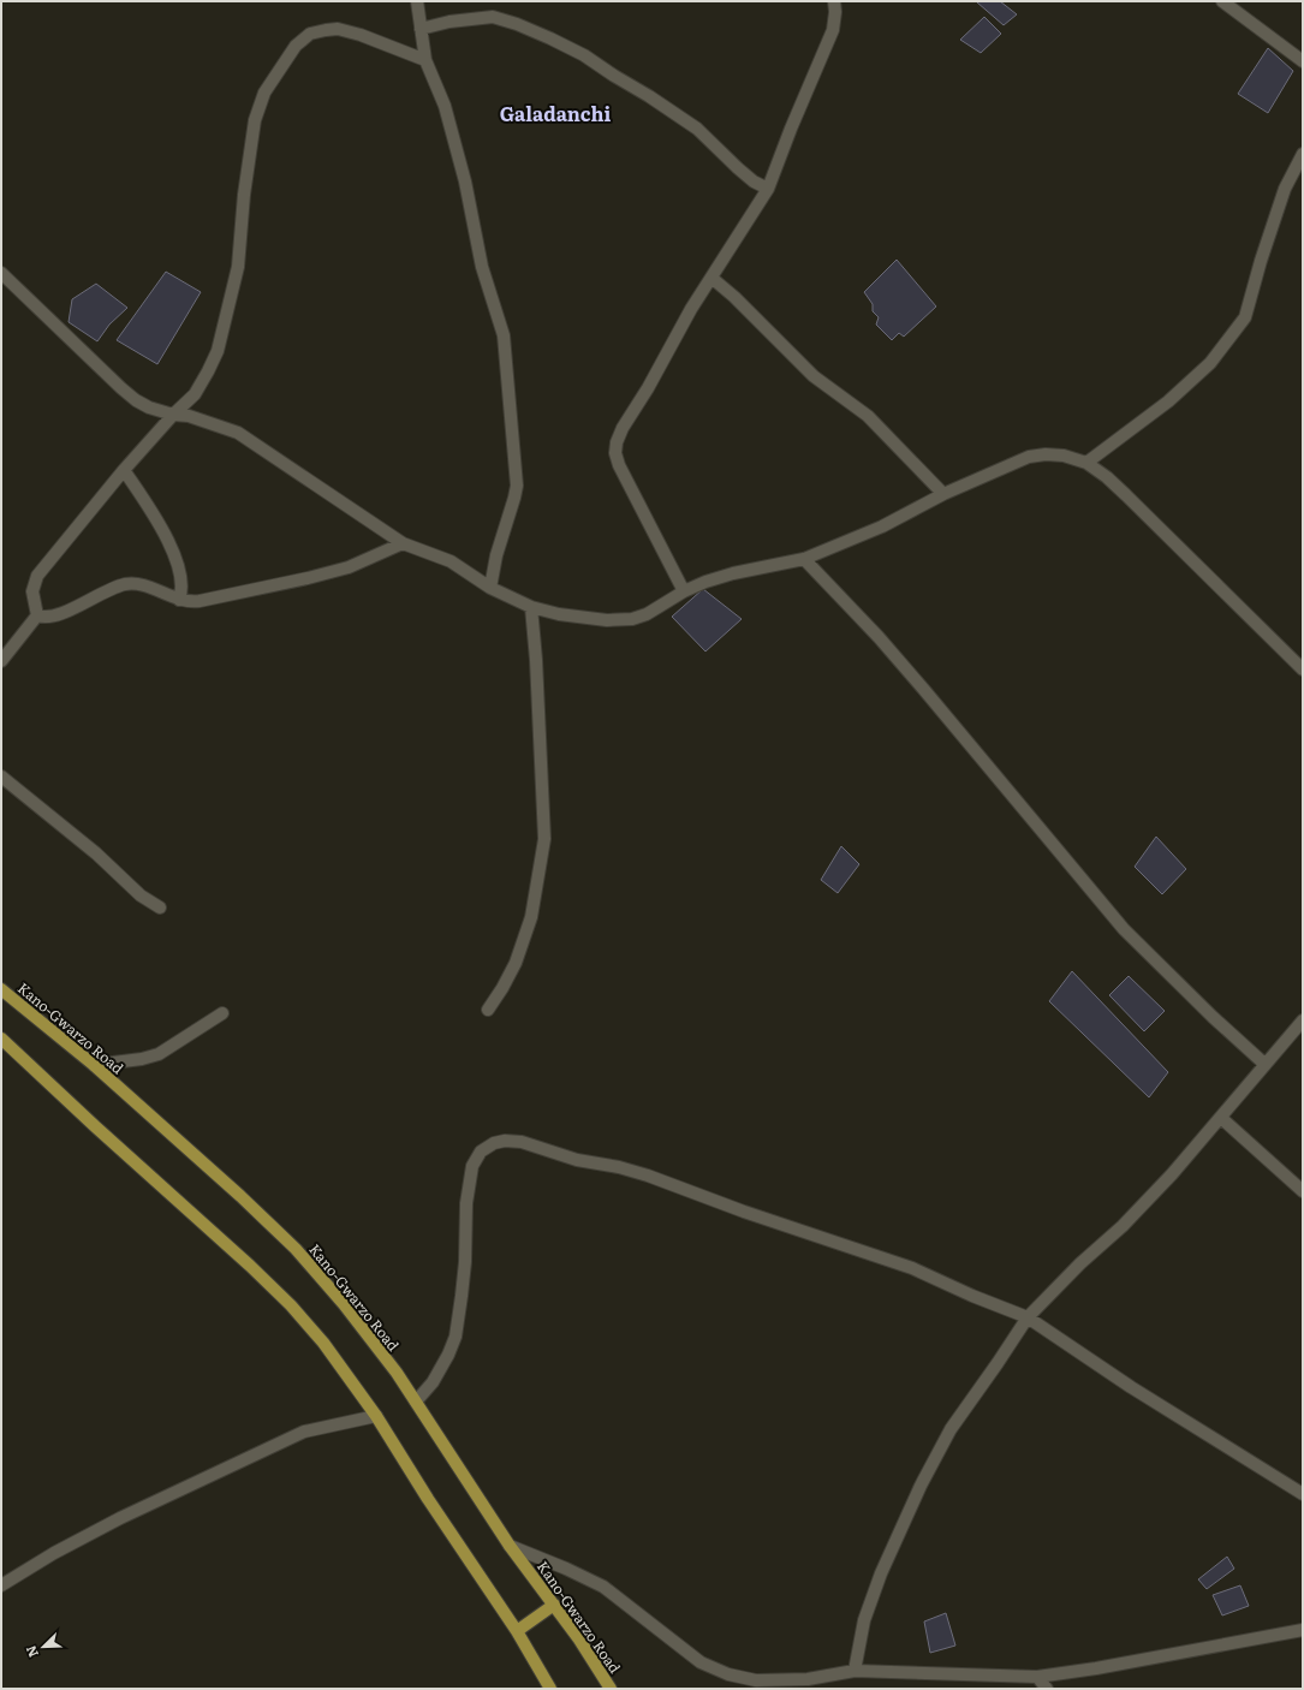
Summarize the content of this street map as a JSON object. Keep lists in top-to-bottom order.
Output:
{
  "streets": {
    "main road": ["Kano-Gwarzo Road"]
  },
  "districts": ["Galadanchi"],
  "north": "bottom left"
}
